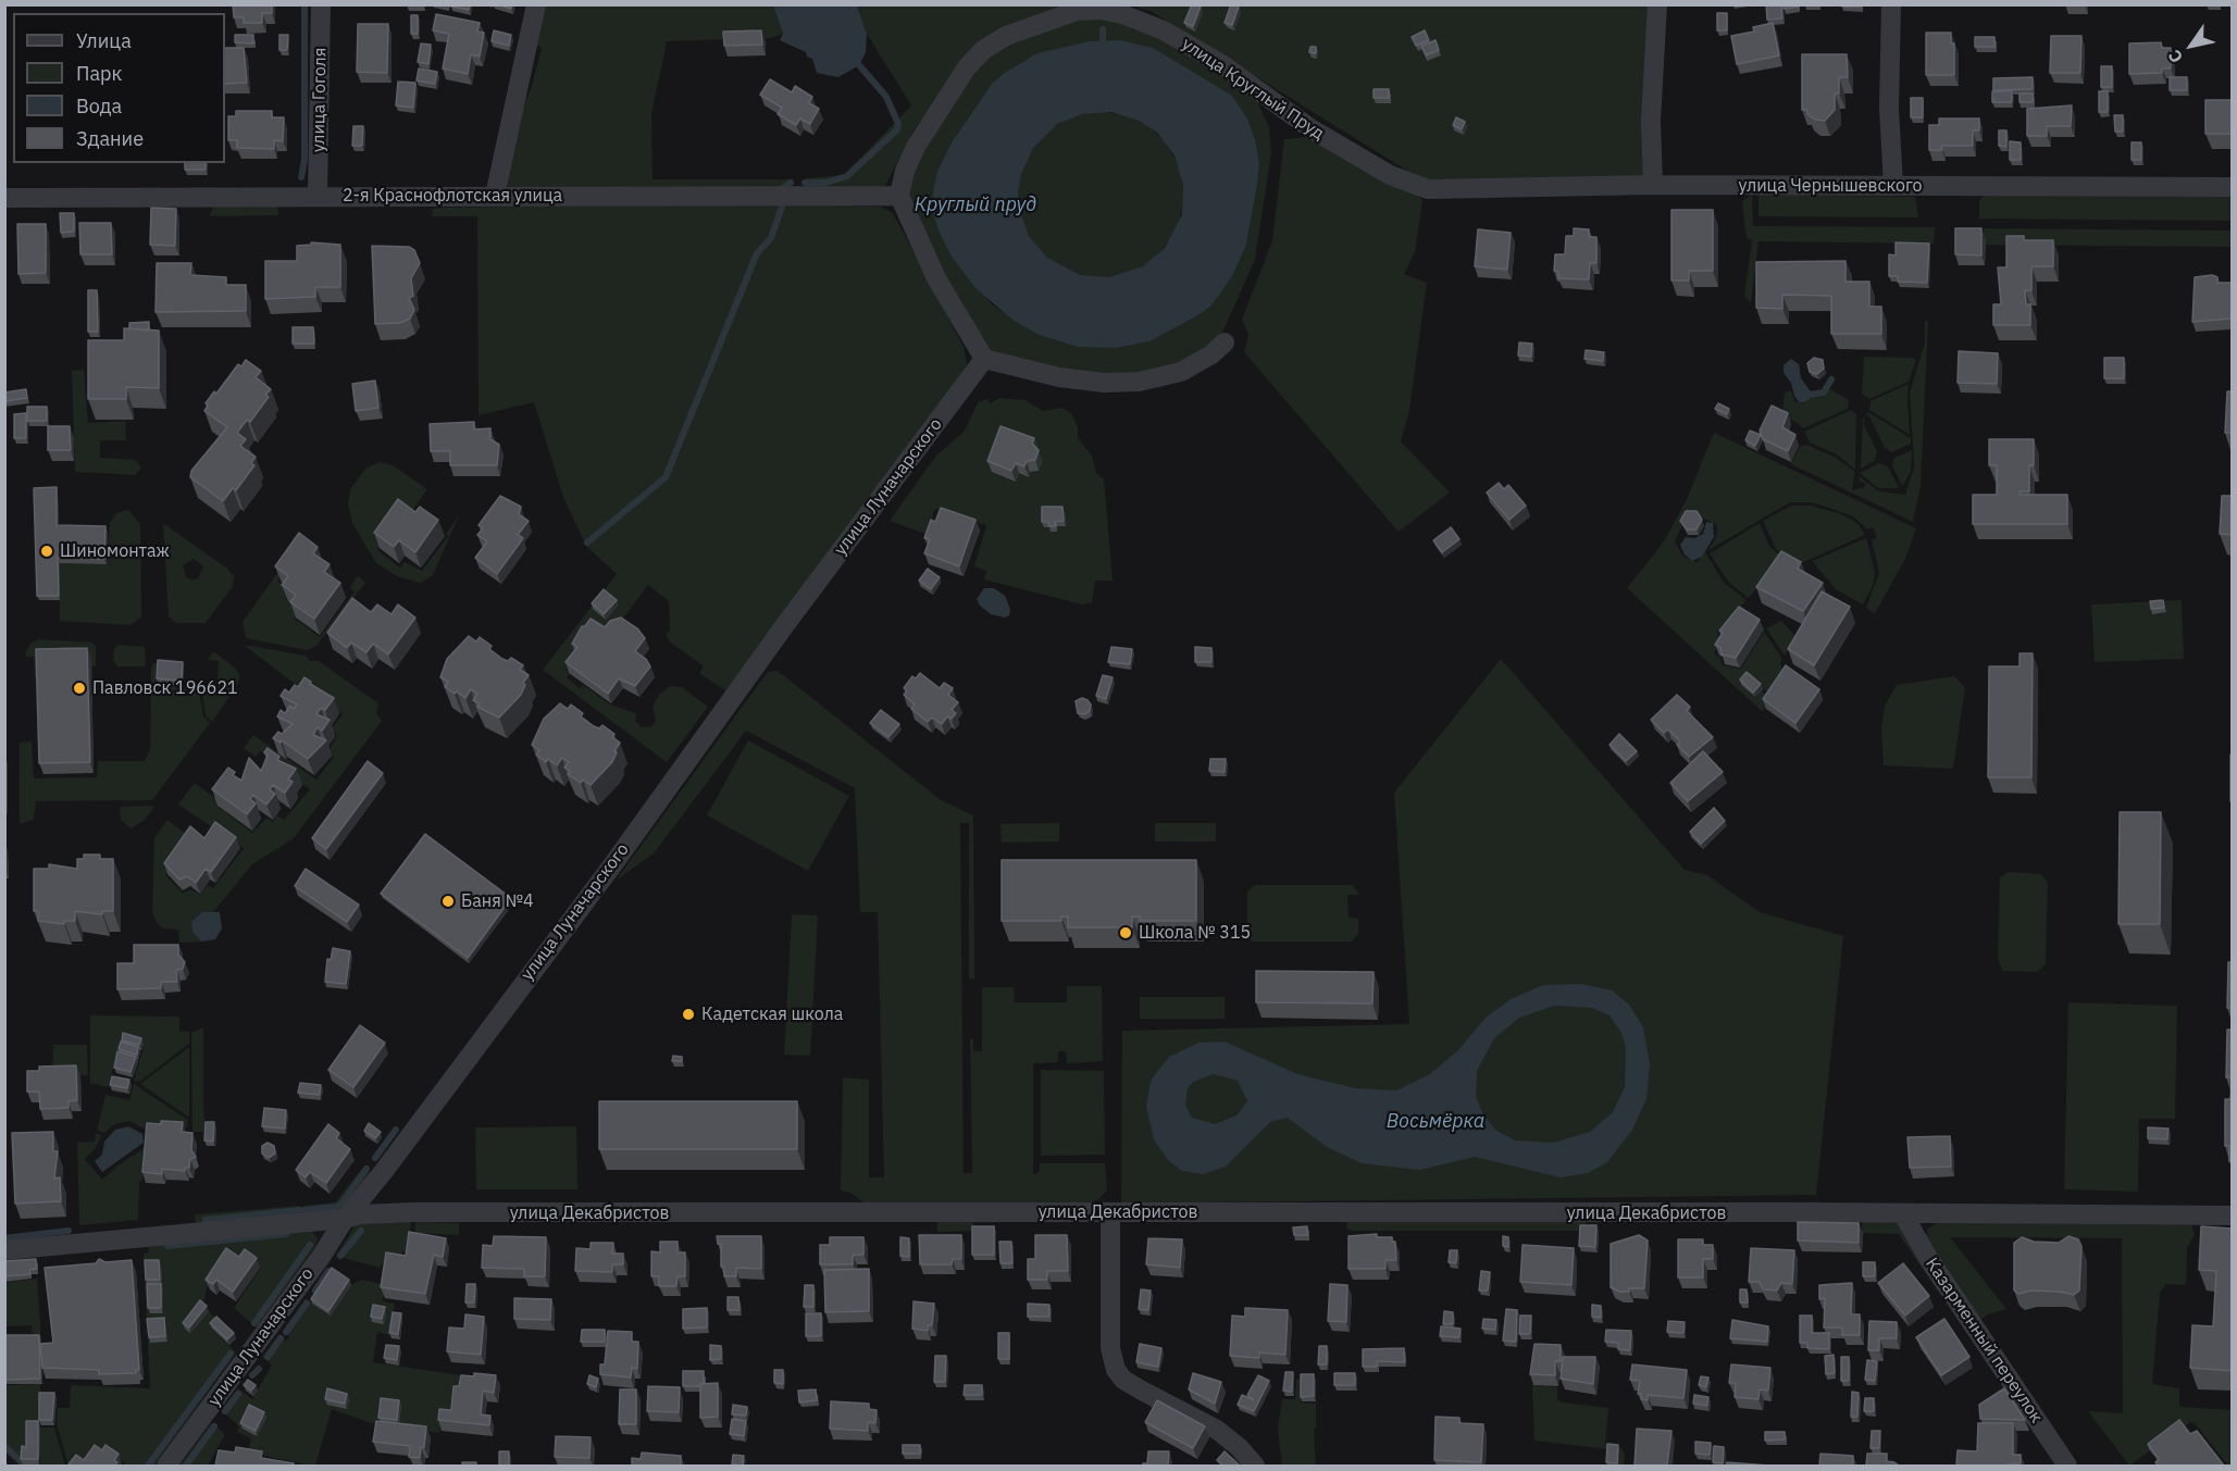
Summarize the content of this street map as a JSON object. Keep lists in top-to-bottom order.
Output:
{
  "streets": {
    "street": [
      "улица Круглый Пруд",
      "улица Гоголя",
      "улица Чернышевского",
      "2-я Краснофлотская улица",
      "улица Луначарского",
      "улица Декабристов",
      "Казарменный переулок"
    ]
  },
  "crossings": [
    ["улица Круглый Пруд", "улица Чернышевского"],
    ["улица Круглый Пруд", "2-я Краснофлотская улица"],
    ["улица Гоголя", "2-я Краснофлотская улица"],
    ["улица Луначарского", "улица Декабристов"],
    ["улица Декабристов", "Казарменный переулок"]
  ],
  "water": ["Круглый пруд", "Восьмёрка"],
  "places": [
    "Шиномонтаж",
    "Павловск 196621",
    "Баня №4",
    "Школа № 315",
    "Кадетская школа"
  ],
  "legend": [
    "Улица",
    "Парк",
    "Вода",
    "Здание"
  ],
  "north": "bottom left"
}
